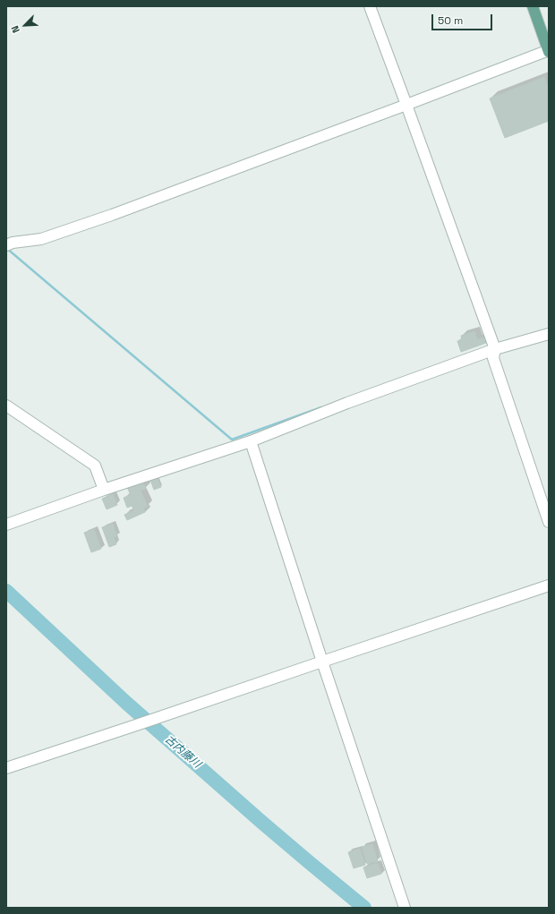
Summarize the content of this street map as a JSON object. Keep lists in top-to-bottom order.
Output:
{
  "water": ["古内藤川"],
  "scale_bar": "50 m",
  "north": "bottom left"
}
